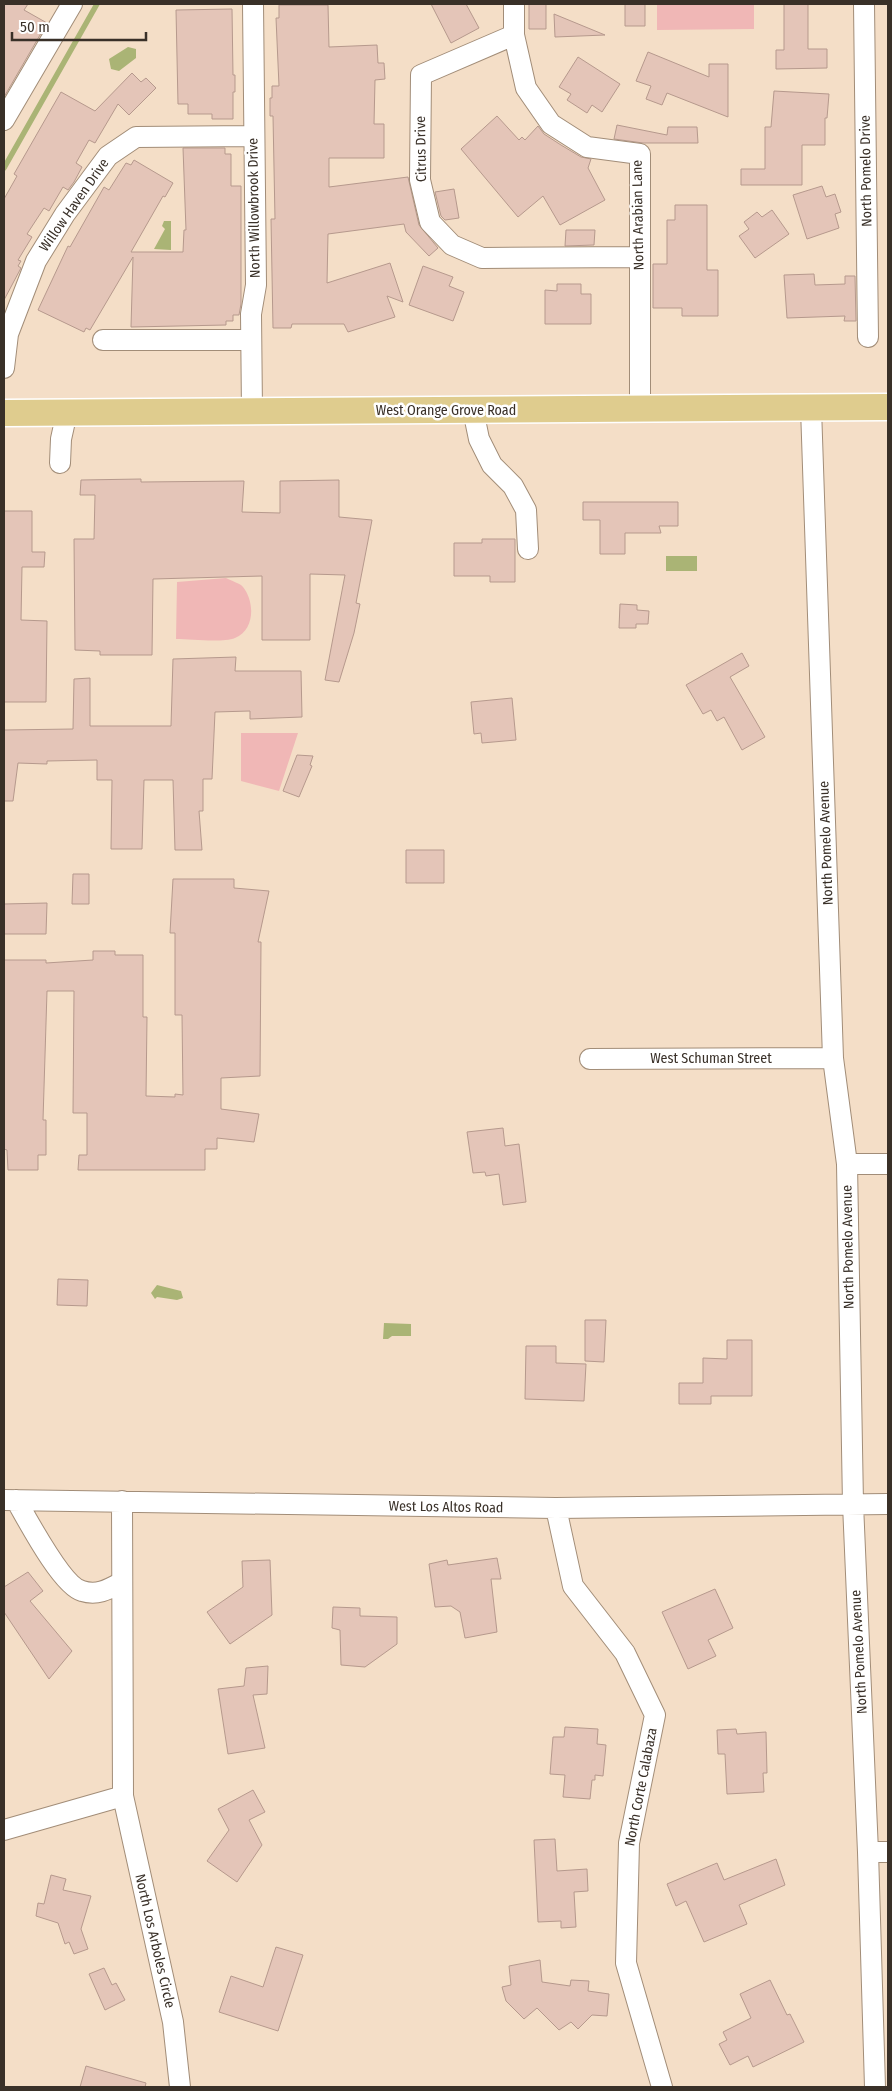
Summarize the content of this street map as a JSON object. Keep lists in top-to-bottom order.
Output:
{
  "streets": {
    "main road": ["West Orange Grove Road"],
    "street": [
      "Citrus Drive",
      "North Pomelo Drive",
      "Willow Haven Drive",
      "North Willowbrook Drive",
      "North Arabian Lane",
      "North Pomelo Avenue",
      "West Schuman Street",
      "West Los Altos Road",
      "North Corte Calabaza",
      "North Los Arboles Circle"
    ]
  },
  "crossings": [
    ["Citrus Drive", "North Arabian Lane"],
    ["Willow Haven Drive", "North Willowbrook Drive"],
    ["North Willowbrook Drive", "West Orange Grove Road"],
    ["North Arabian Lane", "West Orange Grove Road"],
    ["West Orange Grove Road", "North Pomelo Avenue"],
    ["North Pomelo Avenue", "West Schuman Street"],
    ["North Pomelo Avenue", "West Los Altos Road"],
    ["West Los Altos Road", "North Corte Calabaza"],
    ["West Los Altos Road", "North Los Arboles Circle"]
  ],
  "scale_bar": "50 m"
}
